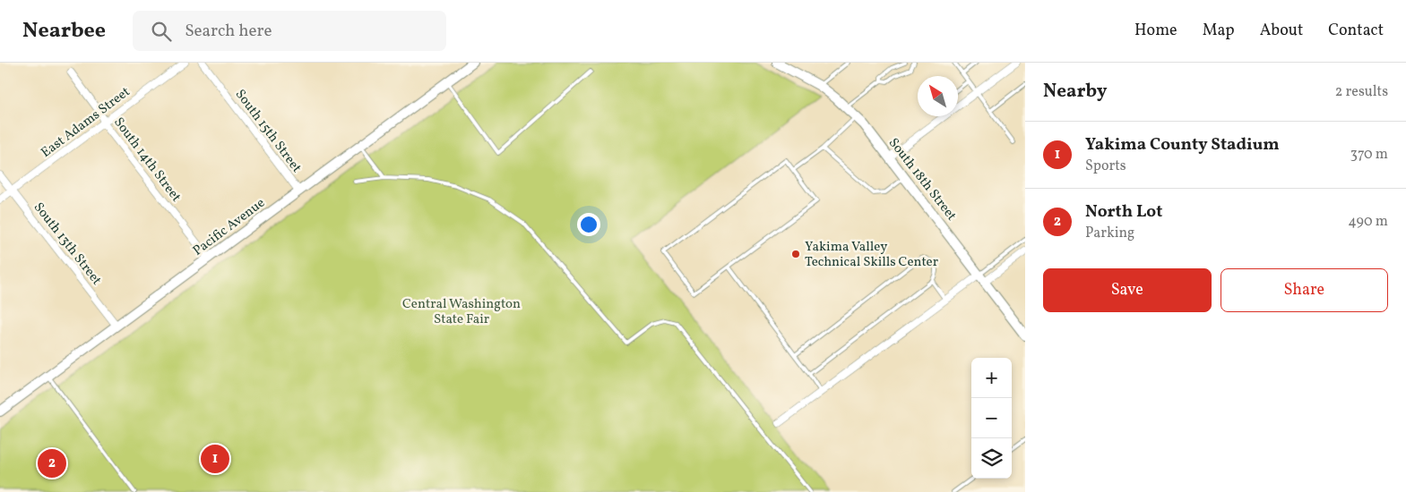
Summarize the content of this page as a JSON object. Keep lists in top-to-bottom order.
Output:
{
  "streets": {
    "street": [
      "East Adams Street",
      "South 15th Street",
      "South 14th Street",
      "South 18th Street",
      "Pacific Avenue",
      "South 13th Street"
    ]
  },
  "crossings": [
    ["East Adams Street", "South 14th Street"],
    ["East Adams Street", "South 13th Street"],
    ["South 15th Street", "Pacific Avenue"],
    ["South 14th Street", "Pacific Avenue"],
    ["Pacific Avenue", "South 13th Street"]
  ],
  "parks": ["Central Washington State Fair"],
  "places": ["Yakima Valley Technical Skills Center"],
  "north": "top left",
  "page": {
    "header": "Nearbee",
    "search": "Search here",
    "nav": [
      "Home",
      "Map",
      "About",
      "Contact"
    ],
    "heading": ["Nearby", "2 results"],
    "list": [
      {
        "mark": "1",
        "name": "Yakima County Stadium",
        "note": "Sports",
        "value": "370 m"
      },
      {
        "mark": "2",
        "name": "North Lot",
        "note": "Parking",
        "value": "490 m"
      }
    ],
    "buttons": ["Save", "Share"],
    "map_buttons": ["+", "−"],
    "pins": ["1", "2"]
  }
}
